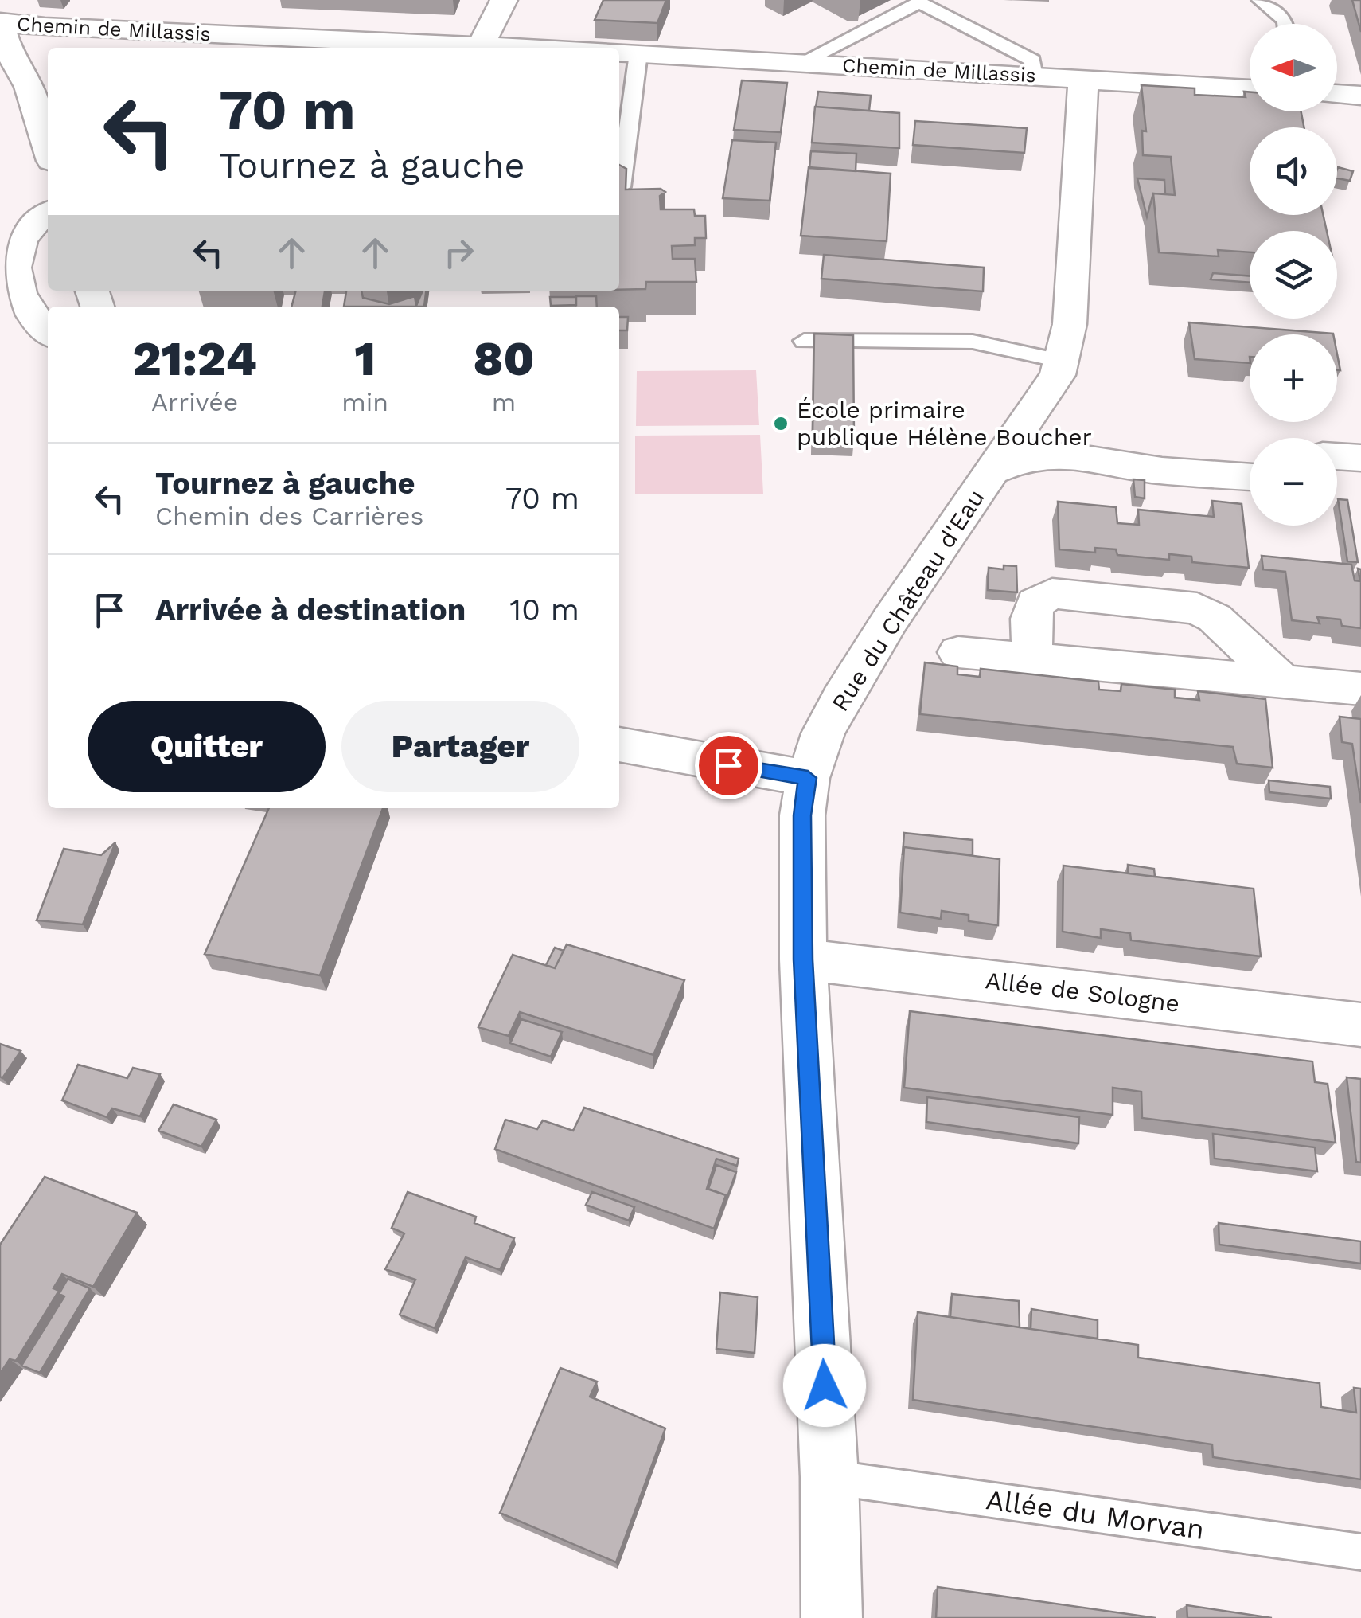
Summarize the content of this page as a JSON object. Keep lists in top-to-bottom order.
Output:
{
  "streets": {
    "street": ["Chemin de Millassis", "Rue du Château d'Eau", "Allée de Sologne"],
    "lane": ["Allée du Morvan"]
  },
  "crossings": [
    ["Chemin de Millassis", "Rue du Château d'Eau"],
    ["Rue du Château d'Eau", "Allée de Sologne"],
    ["Rue du Château d'Eau", "Allée du Morvan"]
  ],
  "places": ["École primaire publique Hélène Boucher"],
  "north": "left",
  "page": {
    "map_buttons": ["+", "−"],
    "turn": ["70 m", "Tournez à gauche"],
    "eta": [
      "21:24",
      "Arrivée",
      "1",
      "min",
      "80",
      "m"
    ],
    "list": [
      {
        "name": "Tournez à gauche",
        "note": "Chemin des Carrières",
        "value": "70 m"
      },
      {
        "name": "Arrivée à destination",
        "value": "10 m"
      }
    ],
    "buttons": ["Quitter", "Partager"]
  }
}
